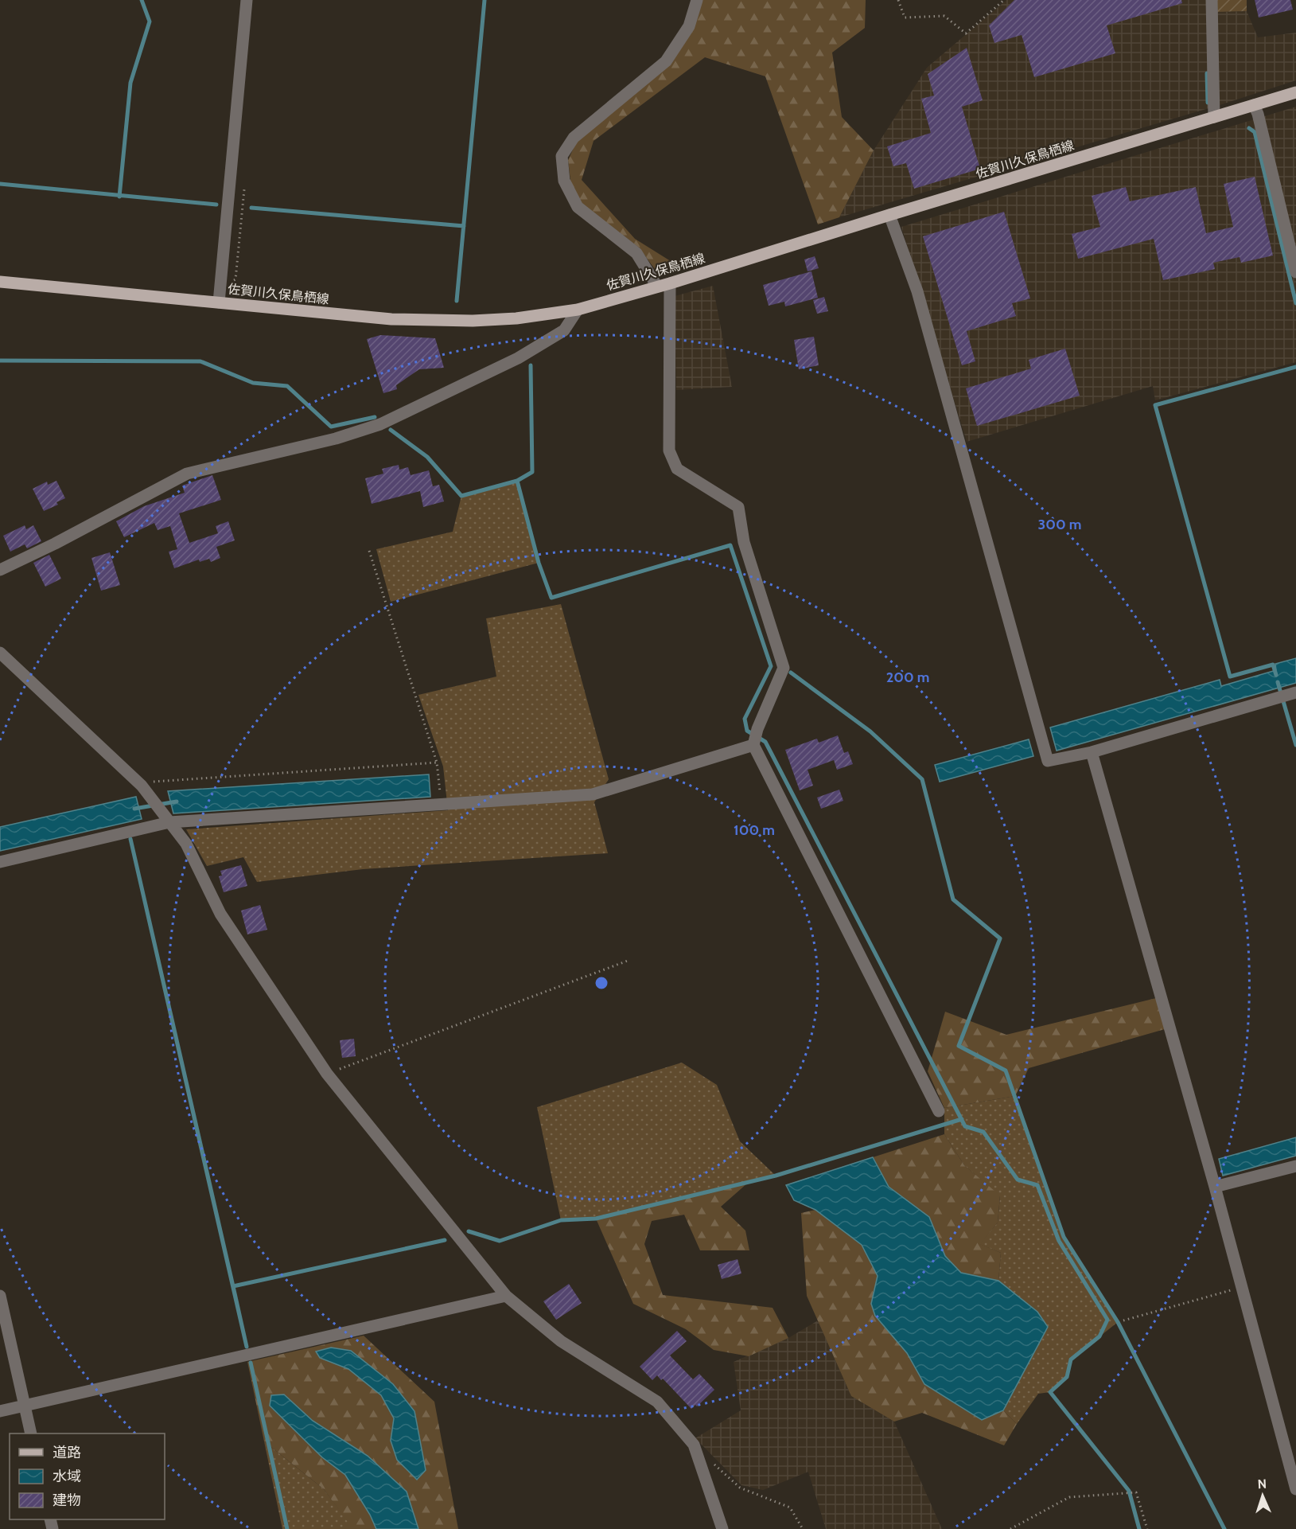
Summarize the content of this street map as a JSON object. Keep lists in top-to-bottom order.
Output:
{
  "streets": {
    "main road": ["佐賀川久保鳥栖線"]
  },
  "legend": ["道路", "水域", "建物"],
  "north": "top",
  "rings": ["300 m", "200 m", "100 m"]
}
